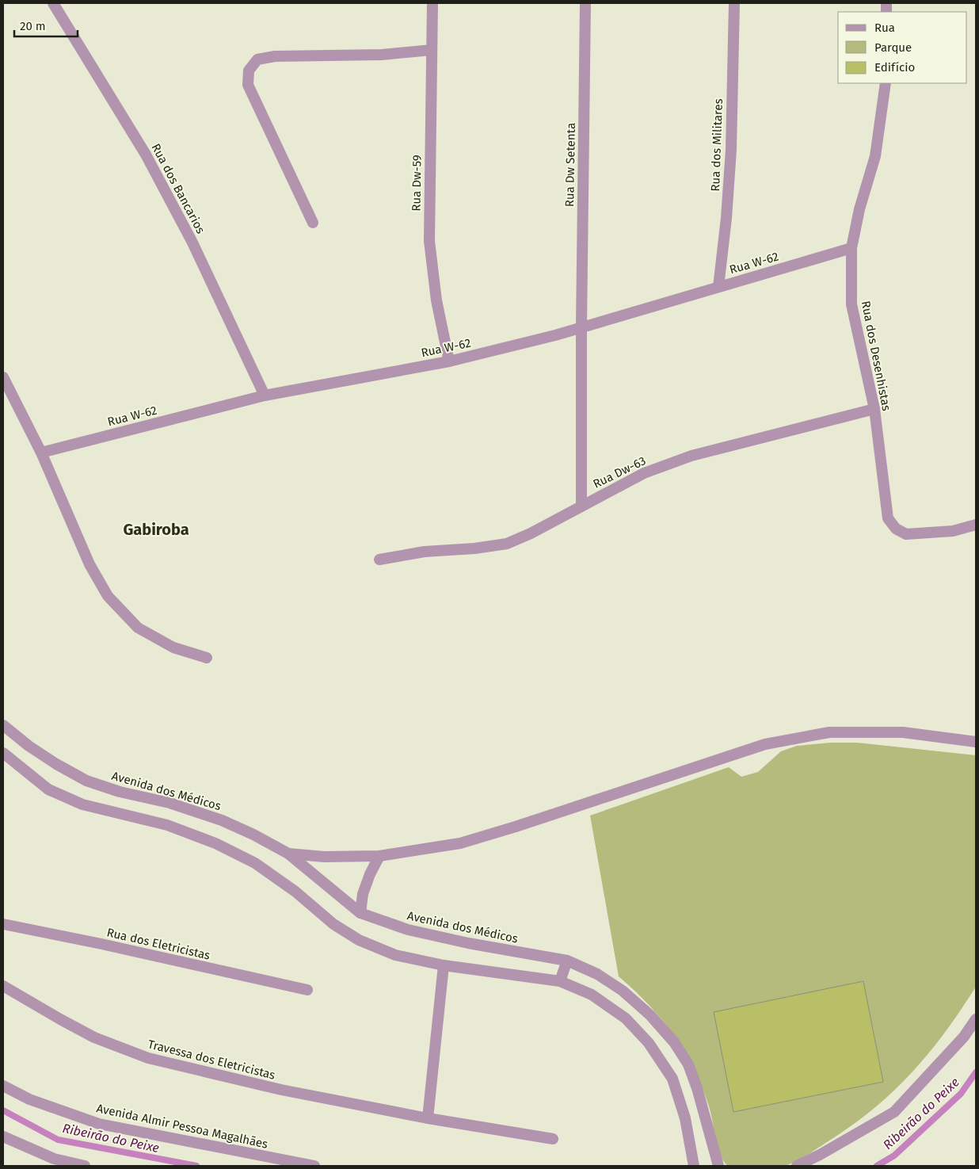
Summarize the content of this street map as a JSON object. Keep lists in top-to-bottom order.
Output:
{
  "streets": {
    "street": [
      "Rua dos Militares",
      "Rua Dw Setenta",
      "Rua Dw-59",
      "Rua dos Bancarios",
      "Rua W-62",
      "Rua dos Desenhistas",
      "Rua Dw-63",
      "Avenida dos Médicos",
      "Rua dos Eletricistas",
      "Travessa dos Eletricistas",
      "Avenida Almir Pessoa Magalhães"
    ]
  },
  "crossings": [
    ["Rua dos Militares", "Rua W-62"],
    ["Rua Dw Setenta", "Rua W-62"],
    ["Rua Dw Setenta", "Rua Dw-63"],
    ["Rua Dw-59", "Rua W-62"],
    ["Rua dos Bancarios", "Rua W-62"],
    ["Rua W-62", "Rua dos Desenhistas"],
    ["Rua dos Desenhistas", "Rua Dw-63"]
  ],
  "districts": ["Gabiroba"],
  "water": ["Ribeirão do Peixe"],
  "legend": ["Rua", "Parque", "Edifício"],
  "scale_bar": "20 m"
}
